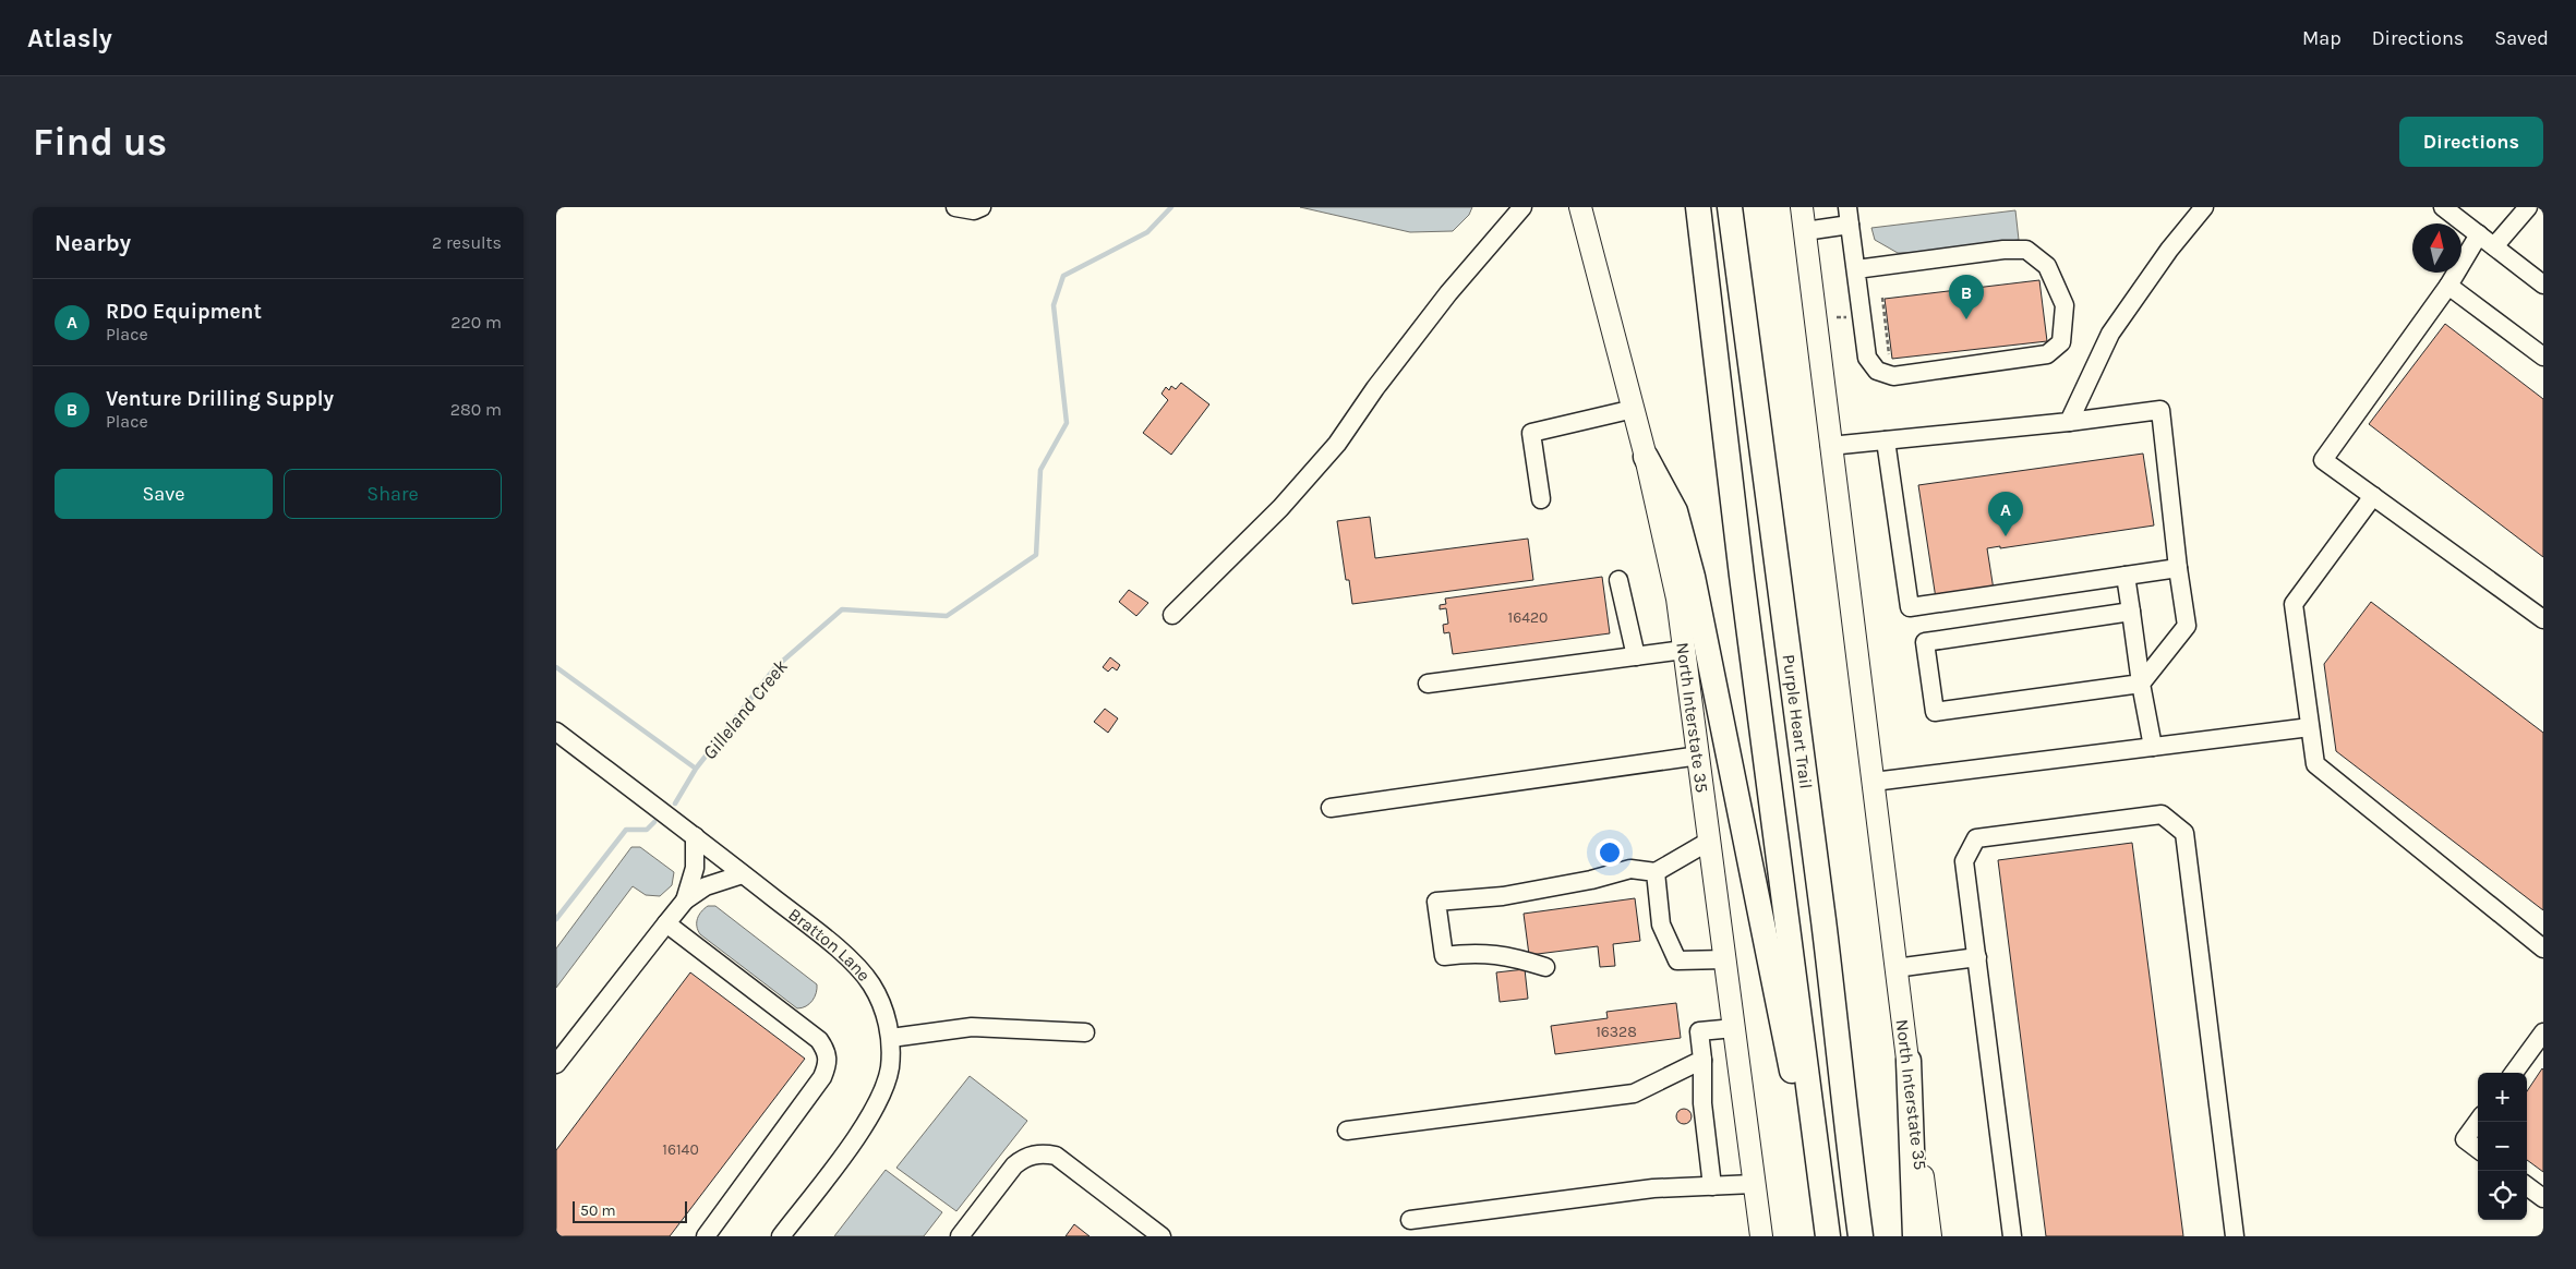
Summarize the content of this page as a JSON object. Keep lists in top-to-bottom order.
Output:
{
  "streets": {
    "highway": ["Purple Heart Trail"],
    "main road": ["North Interstate 35"],
    "street": ["Bratton Lane"]
  },
  "water": ["Gilleland Creek"],
  "house_numbers": ["16420", "16328", "16140"],
  "scale_bar": "50 m",
  "north": "top",
  "page": {
    "header": "Atlasly",
    "nav": ["Map", "Directions", "Saved"],
    "buttons": [
      "Directions",
      ["Save", "Share"]
    ],
    "title": "Find us",
    "heading": ["Nearby", "2 results"],
    "pins": ["B", "A"],
    "list": [
      {
        "mark": "A",
        "name": "RDO Equipment",
        "note": "Place",
        "value": "220 m"
      },
      {
        "mark": "B",
        "name": "Venture Drilling Supply",
        "note": "Place",
        "value": "280 m"
      }
    ],
    "map_buttons": ["+", "−"],
    "scale": "50 m"
  }
}
